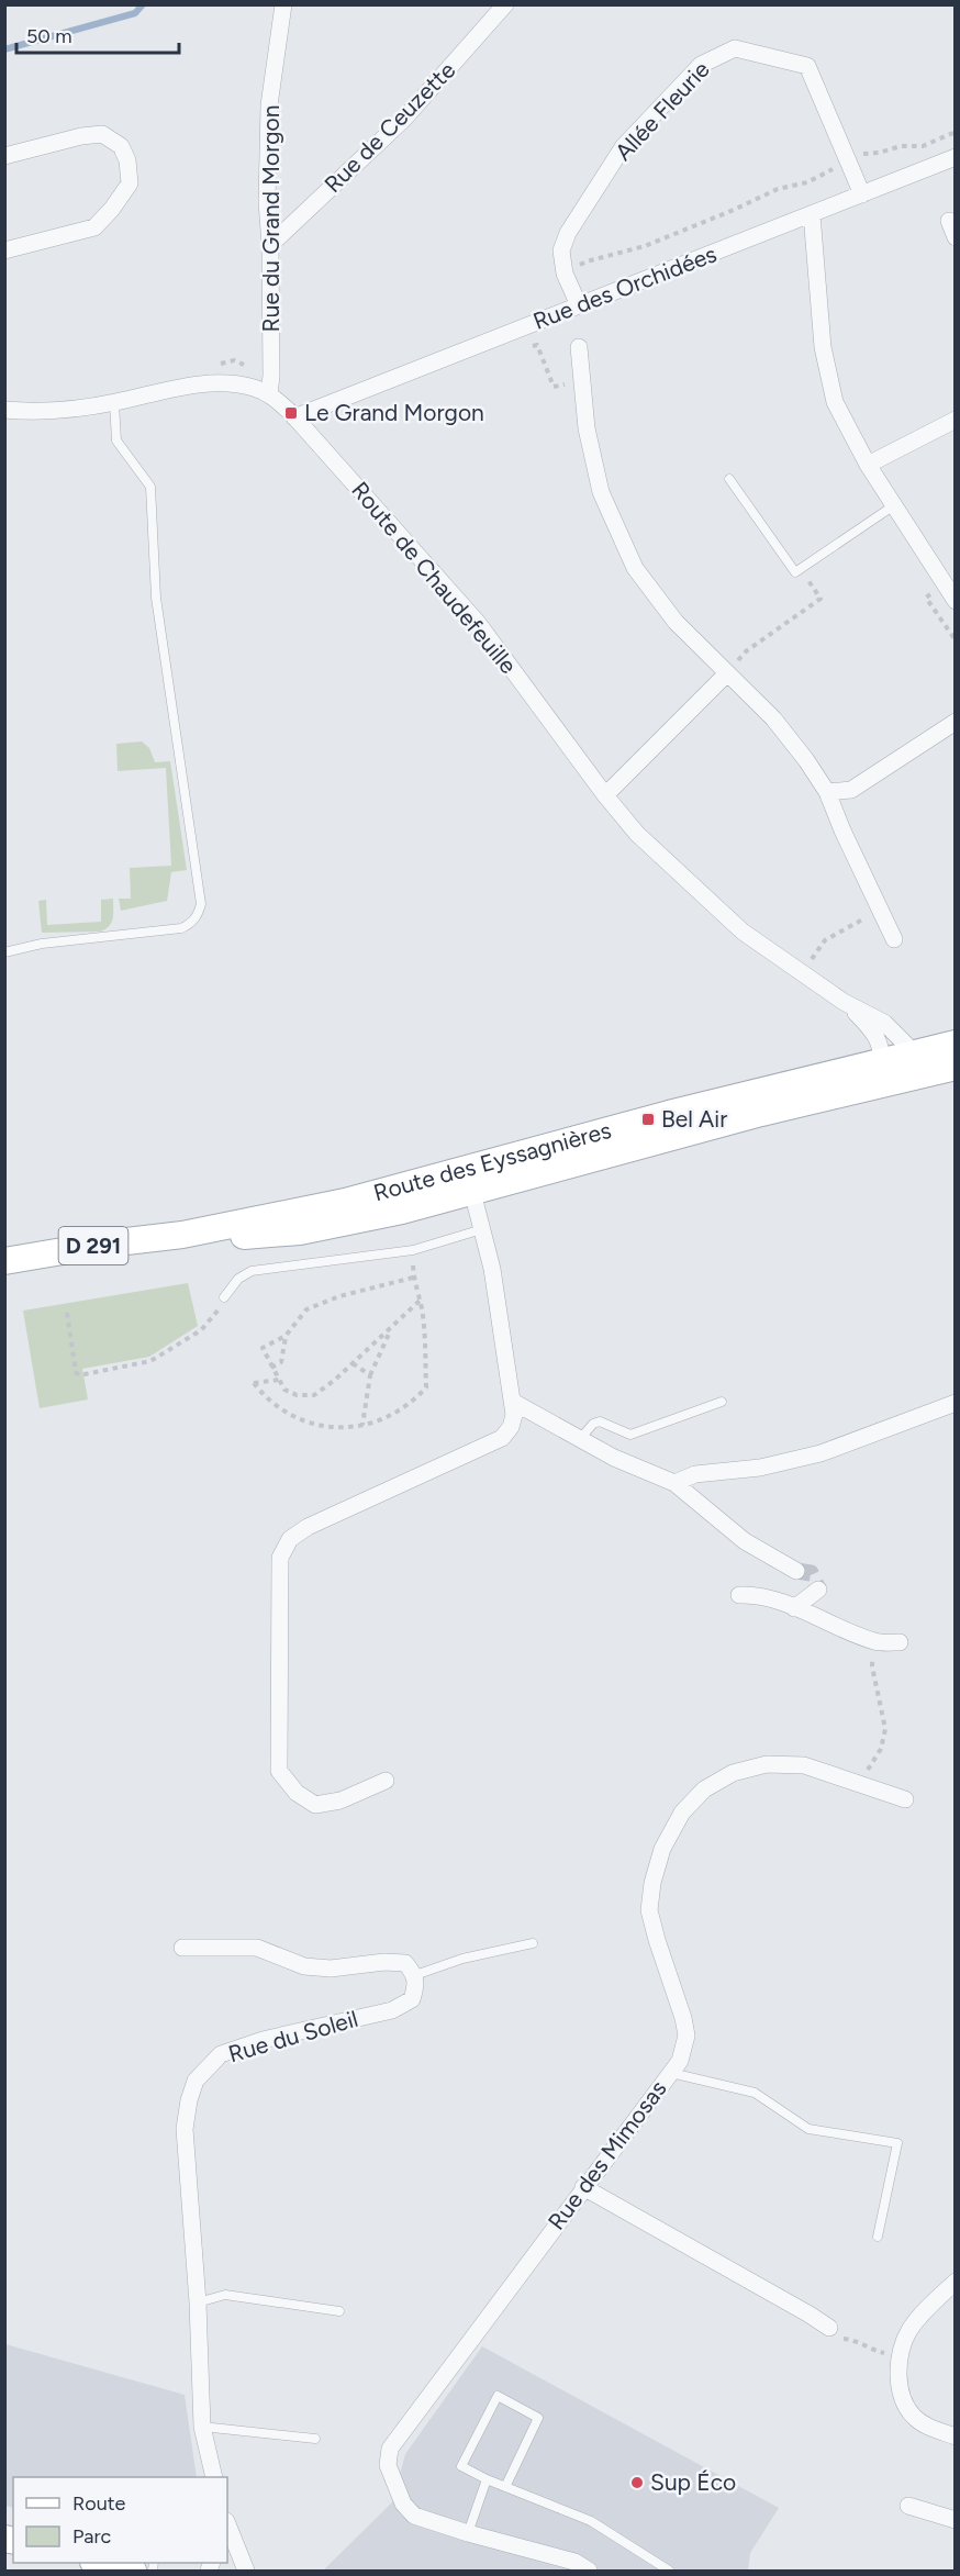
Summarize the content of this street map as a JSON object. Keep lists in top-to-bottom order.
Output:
{
  "streets": {
    "main road": ["Route des Eyssagnières", "D 291"],
    "street": [
      "Allée Fleurie",
      "Rue de Ceuzette",
      "Rue du Grand Morgon",
      "Rue des Orchidées",
      "Route de Chaudefeuille",
      "Rue du Soleil",
      "Rue des Mimosas"
    ]
  },
  "crossings": [
    ["Allée Fleurie", "Rue des Orchidées"],
    ["Rue de Ceuzette", "Rue du Grand Morgon"],
    ["Rue du Grand Morgon", "Route de Chaudefeuille"],
    ["Rue des Orchidées", "Route de Chaudefeuille"],
    ["Route de Chaudefeuille", "Route des Eyssagnières"]
  ],
  "places": {
    "transit": ["Le Grand Morgon", "Bel Air"],
    "other": ["Sup Éco"]
  },
  "legend": ["Route", "Parc"],
  "scale_bar": "50 m"
}
